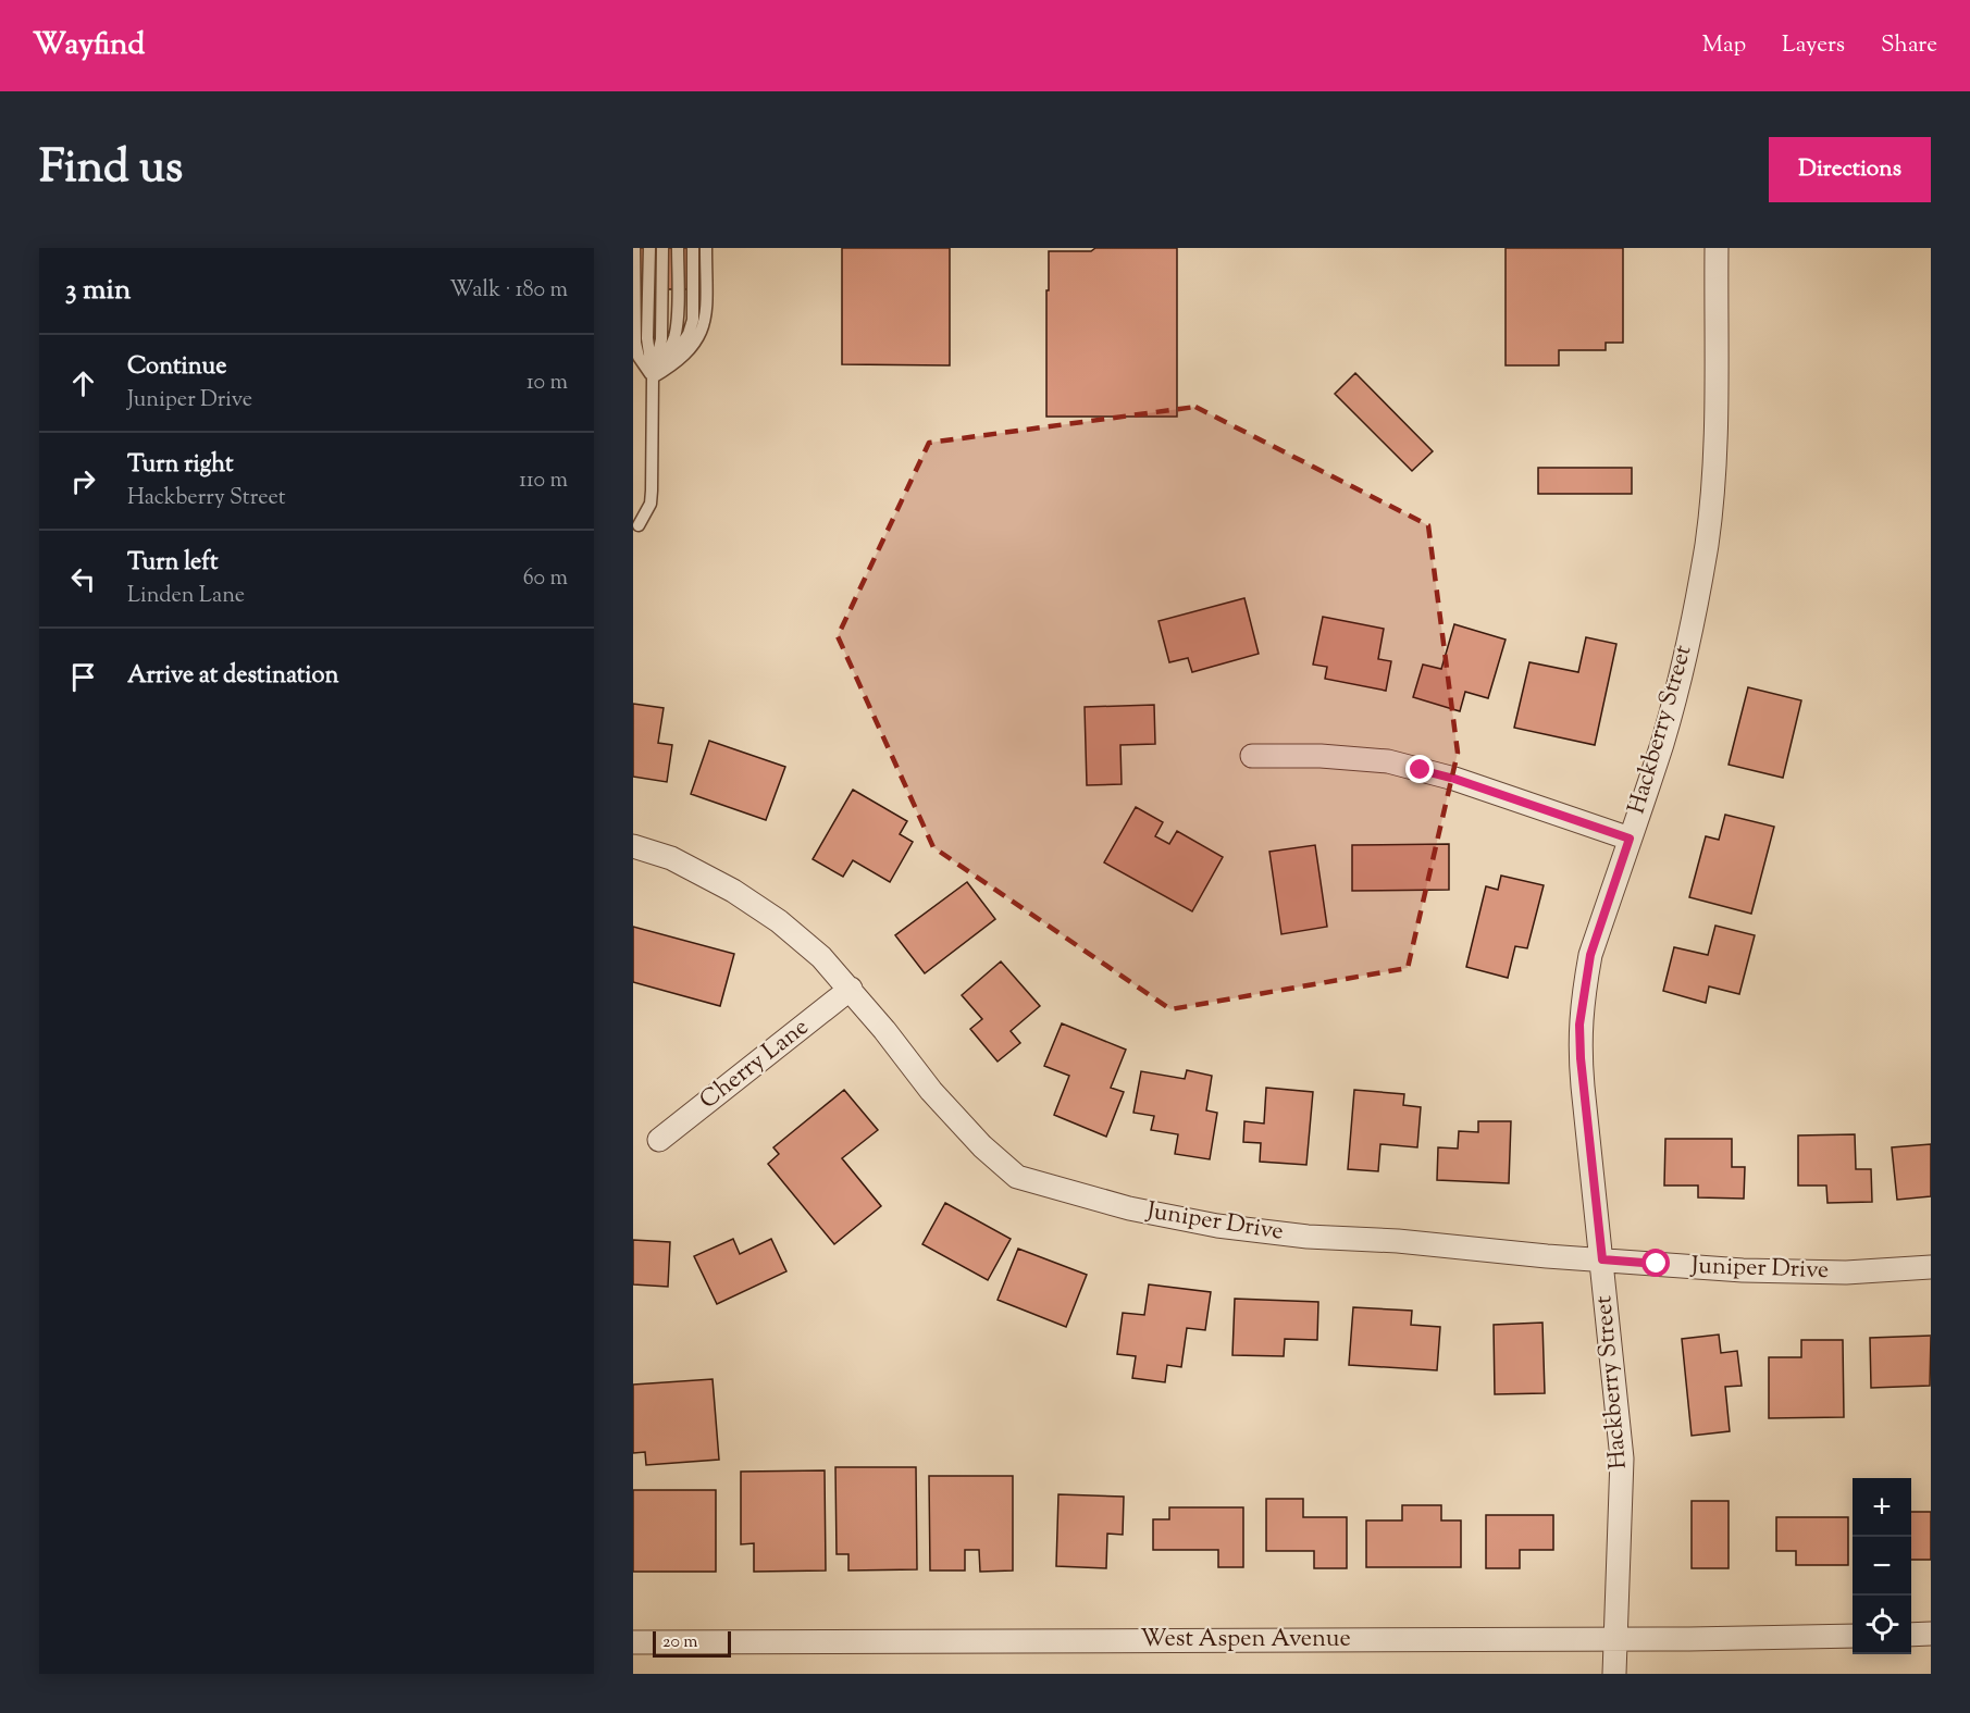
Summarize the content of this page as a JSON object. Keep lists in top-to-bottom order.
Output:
{
  "streets": {
    "street": [
      "Hackberry Street",
      "Cherry Lane",
      "Juniper Drive",
      "West Aspen Avenue"
    ]
  },
  "crossings": [
    ["Hackberry Street", "Juniper Drive"],
    ["Hackberry Street", "West Aspen Avenue"],
    ["Cherry Lane", "Juniper Drive"]
  ],
  "scale_bar": "20 m",
  "page": {
    "header": "Wayfind",
    "nav": ["Map", "Layers", "Share"],
    "title": "Find us",
    "buttons": "Directions",
    "heading": ["3 min", "Walk · 180 m"],
    "list": [
      ["Continue", "Juniper Drive", "10 m"],
      ["Turn right", "Hackberry Street", "110 m"],
      ["Turn left", "Linden Lane", "60 m"],
      "Arrive at destination"
    ],
    "map_buttons": ["+", "−"],
    "scale": "20 m"
  }
}
